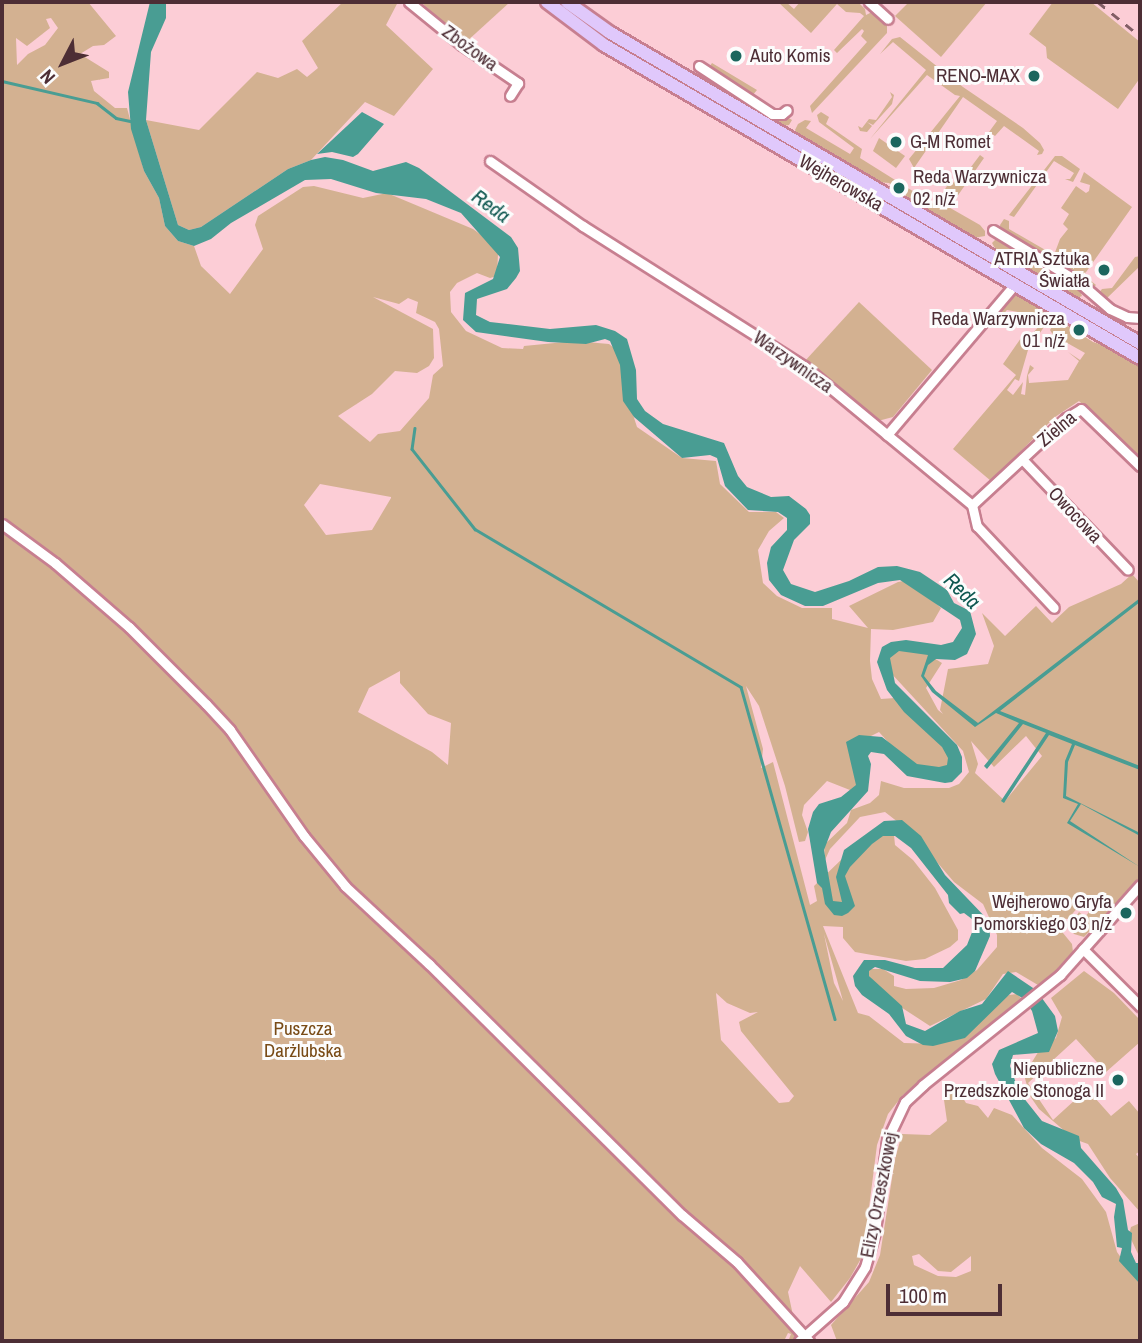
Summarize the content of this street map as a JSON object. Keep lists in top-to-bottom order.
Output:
{
  "streets": {
    "main road": ["Wejherowska"],
    "street": [
      "Zbożowa",
      "Warzywnicza",
      "Zielna",
      "Owocowa",
      "Elizy Orzeszkowej"
    ]
  },
  "crossings": [
    ["Warzywnicza", "Zielna"],
    ["Zielna", "Owocowa"]
  ],
  "water": ["Reda"],
  "parks": ["Puszcza Darżlubska"],
  "places": [
    "Auto Komis",
    "RENO-MAX",
    "G-M Romet",
    "Reda Warzywnicza 02 n/ż",
    "ATRIA Sztuka Światła",
    "Reda Warzywnicza 01 n/ż",
    "Wejherowo Gryfa Pomorskiego 03 n/ż",
    "Niepubliczne Przedszkole Stonoga II"
  ],
  "scale_bar": "100 m",
  "north": "bottom left"
}
